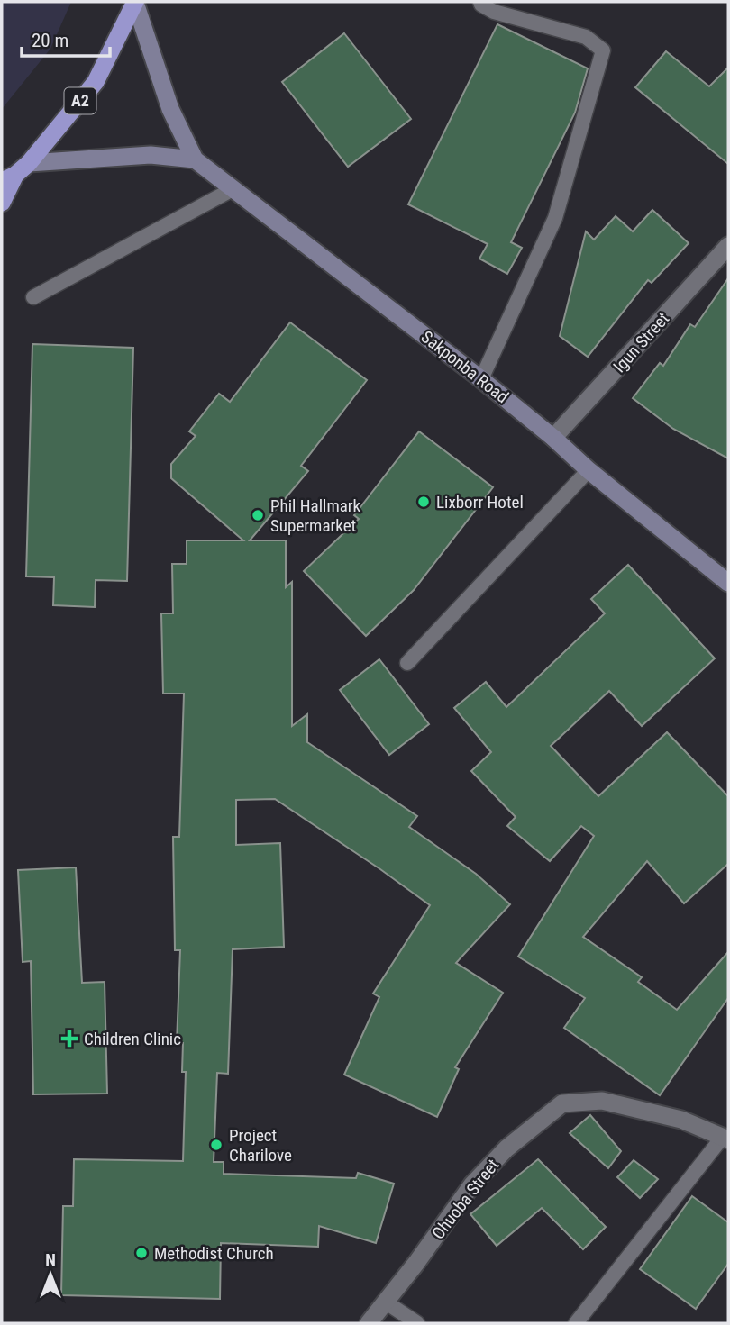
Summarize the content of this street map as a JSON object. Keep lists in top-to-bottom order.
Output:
{
  "streets": {
    "highway": ["A2"],
    "main road": ["Sakponba Road"],
    "street": ["Igun Street", "Ohuoba Street"]
  },
  "crossings": [
    ["A2", "Sakponba Road"],
    ["Igun Street", "Sakponba Road"]
  ],
  "places": {
    "other": [
      "Lixborr Hotel",
      "Phil Hallmark Supermarket",
      "Project Charilove",
      "Methodist Church"
    ],
    "health": ["Children Clinic"]
  },
  "scale_bar": "20 m",
  "north": "top"
}
